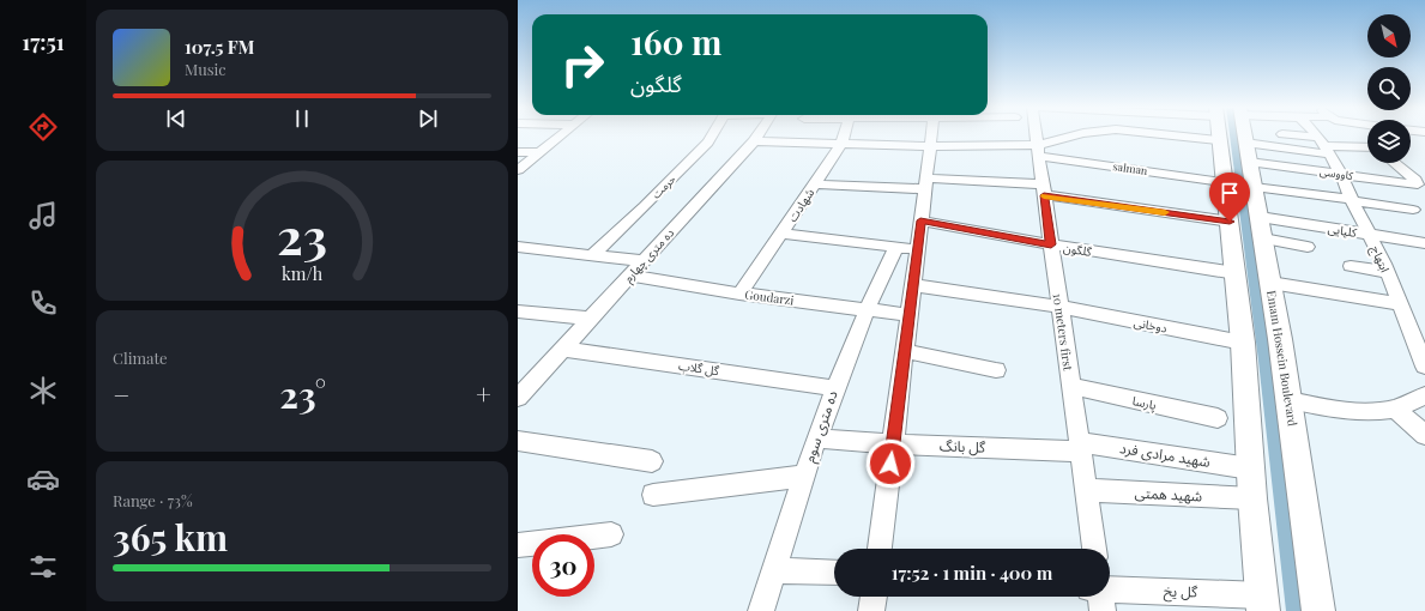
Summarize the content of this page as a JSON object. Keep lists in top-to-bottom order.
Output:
{
  "streets": {
    "main road": ["Emam Hossein Boulevard"],
    "street": [
      "salman",
      "کاووسی",
      "حرمت",
      "شهادت",
      "کلیایی",
      "گلگون",
      "ده متری چهارم",
      "ابتهاج",
      "Goudarzi",
      "دوخانی",
      "10 meters first",
      "گل گلاب",
      "پارسا",
      "ده متری سوم",
      "گل بانگ",
      "شهید مرادی فرد",
      "شهید همتی",
      "گل یخ"
    ]
  },
  "crossings": [
    ["salman", "10 meters first"],
    ["کاووسی", "ابتهاج"],
    ["کاووسی", "Emam Hossein Boulevard"],
    ["شهادت", "Goudarzi"],
    ["کلیایی", "ابتهاج"],
    ["کلیایی", "Emam Hossein Boulevard"],
    ["گلگون", "10 meters first"],
    ["ده متری چهارم", "Goudarzi"],
    ["ده متری چهارم", "گل گلاب"],
    ["Goudarzi", "ده متری سوم"],
    ["دوخانی", "10 meters first"],
    ["10 meters first", "پارسا"],
    ["10 meters first", "گل بانگ"],
    ["10 meters first", "شهید مرادی فرد"],
    ["10 meters first", "شهید همتی"],
    ["گل گلاب", "ده متری سوم"],
    ["ده متری سوم", "گل بانگ"],
    ["گل بانگ", "شهید مرادی فرد"]
  ],
  "north": "bottom right",
  "page": {
    "tabs": "17:51",
    "turn": ["160 m", "گلگون"],
    "song": ["107.5 FM", "Music"],
    "tile": [
      "Climate",
      ["Range · 73%", "365 km"]
    ],
    "heat": ["−", "23°", "+"],
    "limit": "30",
    "trip": "17:52 · 1 min · 400 m",
    "gauge": ["23", "km/h"]
  }
}
